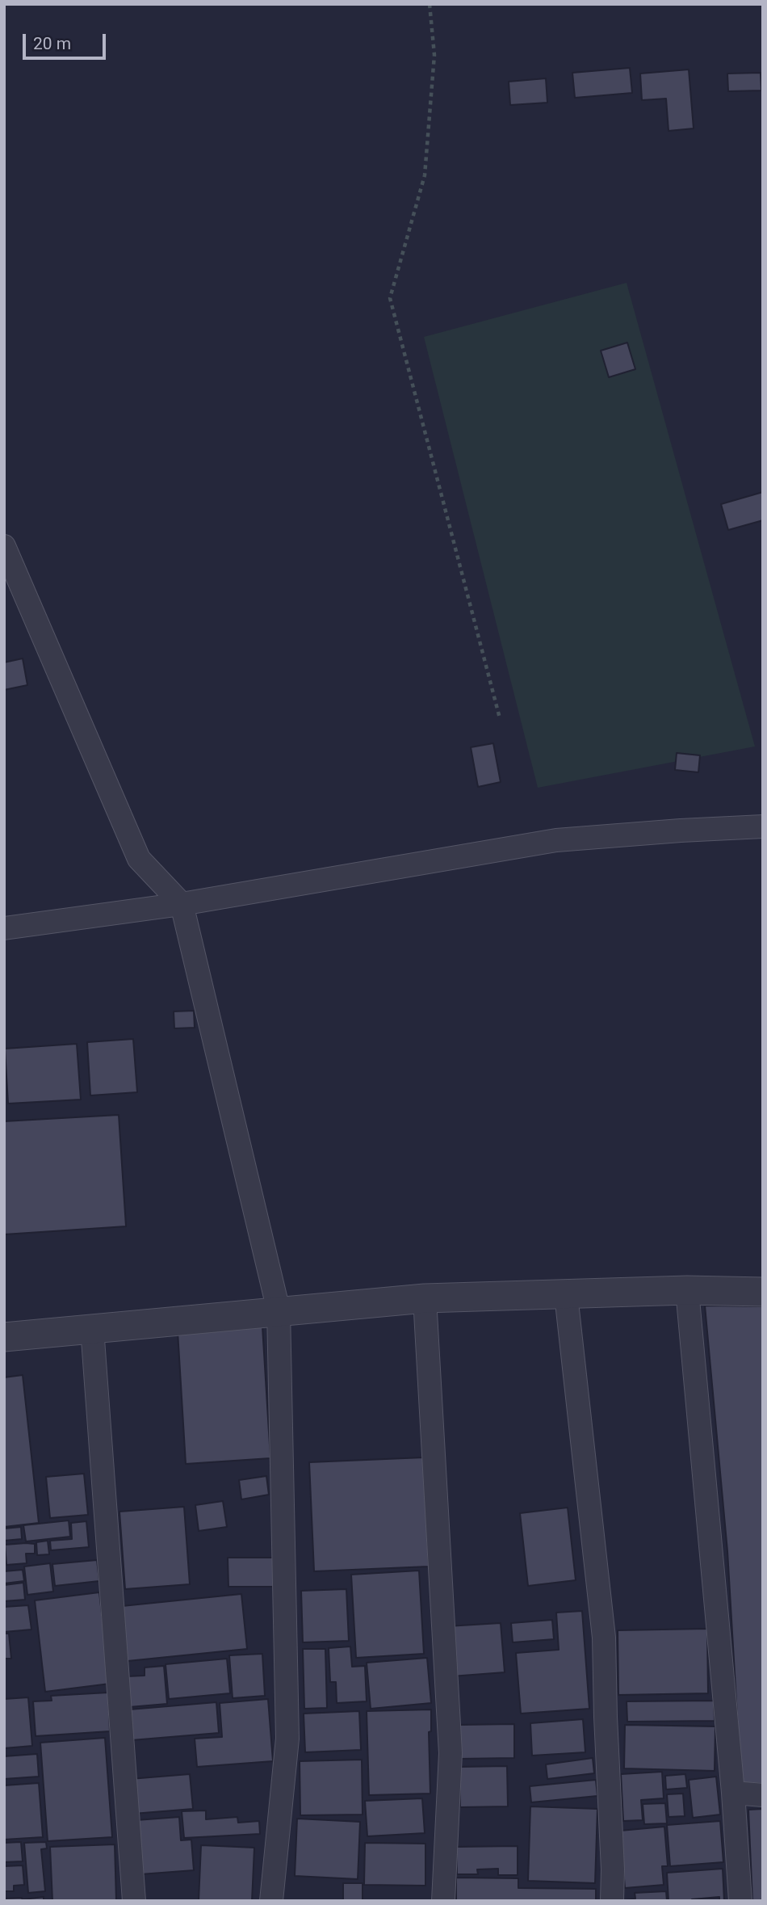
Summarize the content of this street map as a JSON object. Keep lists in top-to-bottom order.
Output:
{
  "scale_bar": "20 m"
}
